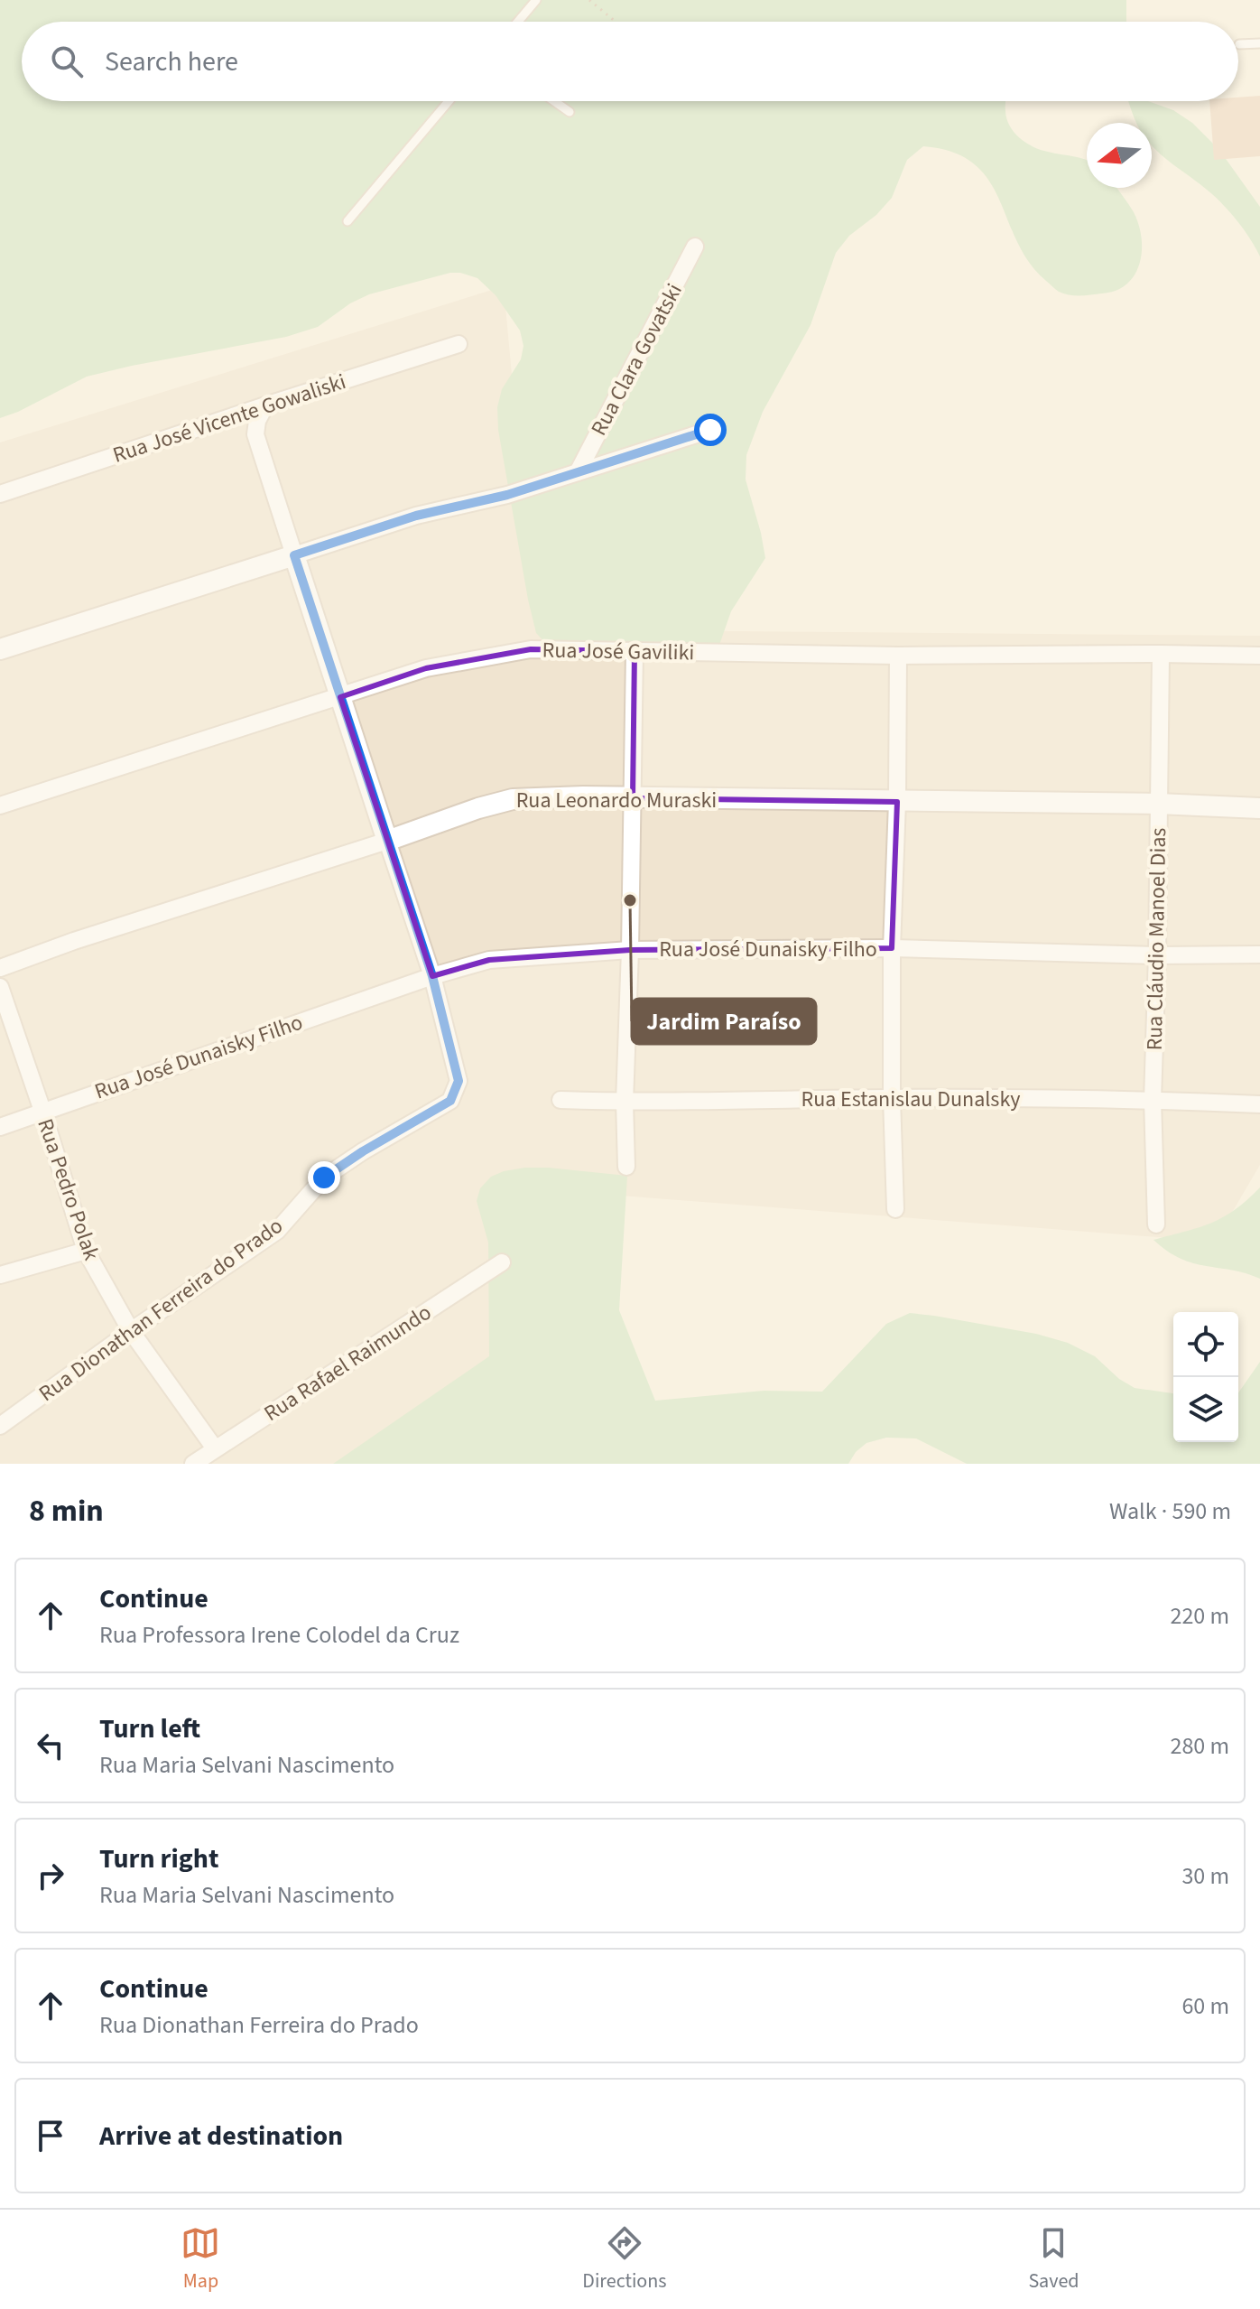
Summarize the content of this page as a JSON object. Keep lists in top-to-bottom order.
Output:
{
  "streets": {
    "street": [
      "Rua Clara Govatski",
      "Rua José Vicente Gowaliski",
      "Rua José Gaviliki",
      "Rua Leonardo Muraski",
      "Rua Cláudio Manoel Dias",
      "Rua José Dunaisky Filho",
      "Rua Estanislau Dunalsky",
      "Rua Pedro Polak",
      "Rua Dionathan Ferreira do Prado",
      "Rua Rafael Raimundo"
    ]
  },
  "crossings": [
    ["Rua José Gaviliki", "Rua Cláudio Manoel Dias"],
    ["Rua Leonardo Muraski", "Rua Cláudio Manoel Dias"],
    ["Rua Leonardo Muraski", "Rua Dionathan Ferreira do Prado"],
    ["Rua Cláudio Manoel Dias", "Rua José Dunaisky Filho"],
    ["Rua Cláudio Manoel Dias", "Rua Estanislau Dunalsky"],
    ["Rua José Dunaisky Filho", "Rua Pedro Polak"],
    ["Rua José Dunaisky Filho", "Rua Dionathan Ferreira do Prado"],
    ["Rua Pedro Polak", "Rua Dionathan Ferreira do Prado"],
    ["Rua Pedro Polak", "Rua Rafael Raimundo"]
  ],
  "places": ["Jardim Paraíso"],
  "north": "left",
  "page": {
    "search": "Search here",
    "heading": ["8 min", "Walk · 590 m"],
    "list": [
      ["Continue", "Rua Professora Irene Colodel da Cruz", "220 m"],
      ["Turn left", "Rua Maria Selvani Nascimento", "280 m"],
      ["Turn right", "Rua Maria Selvani Nascimento", "30 m"],
      ["Continue", "Rua Dionathan Ferreira do Prado", "60 m"],
      "Arrive at destination"
    ],
    "nav": ["Map", "Directions", "Saved"]
  }
}
